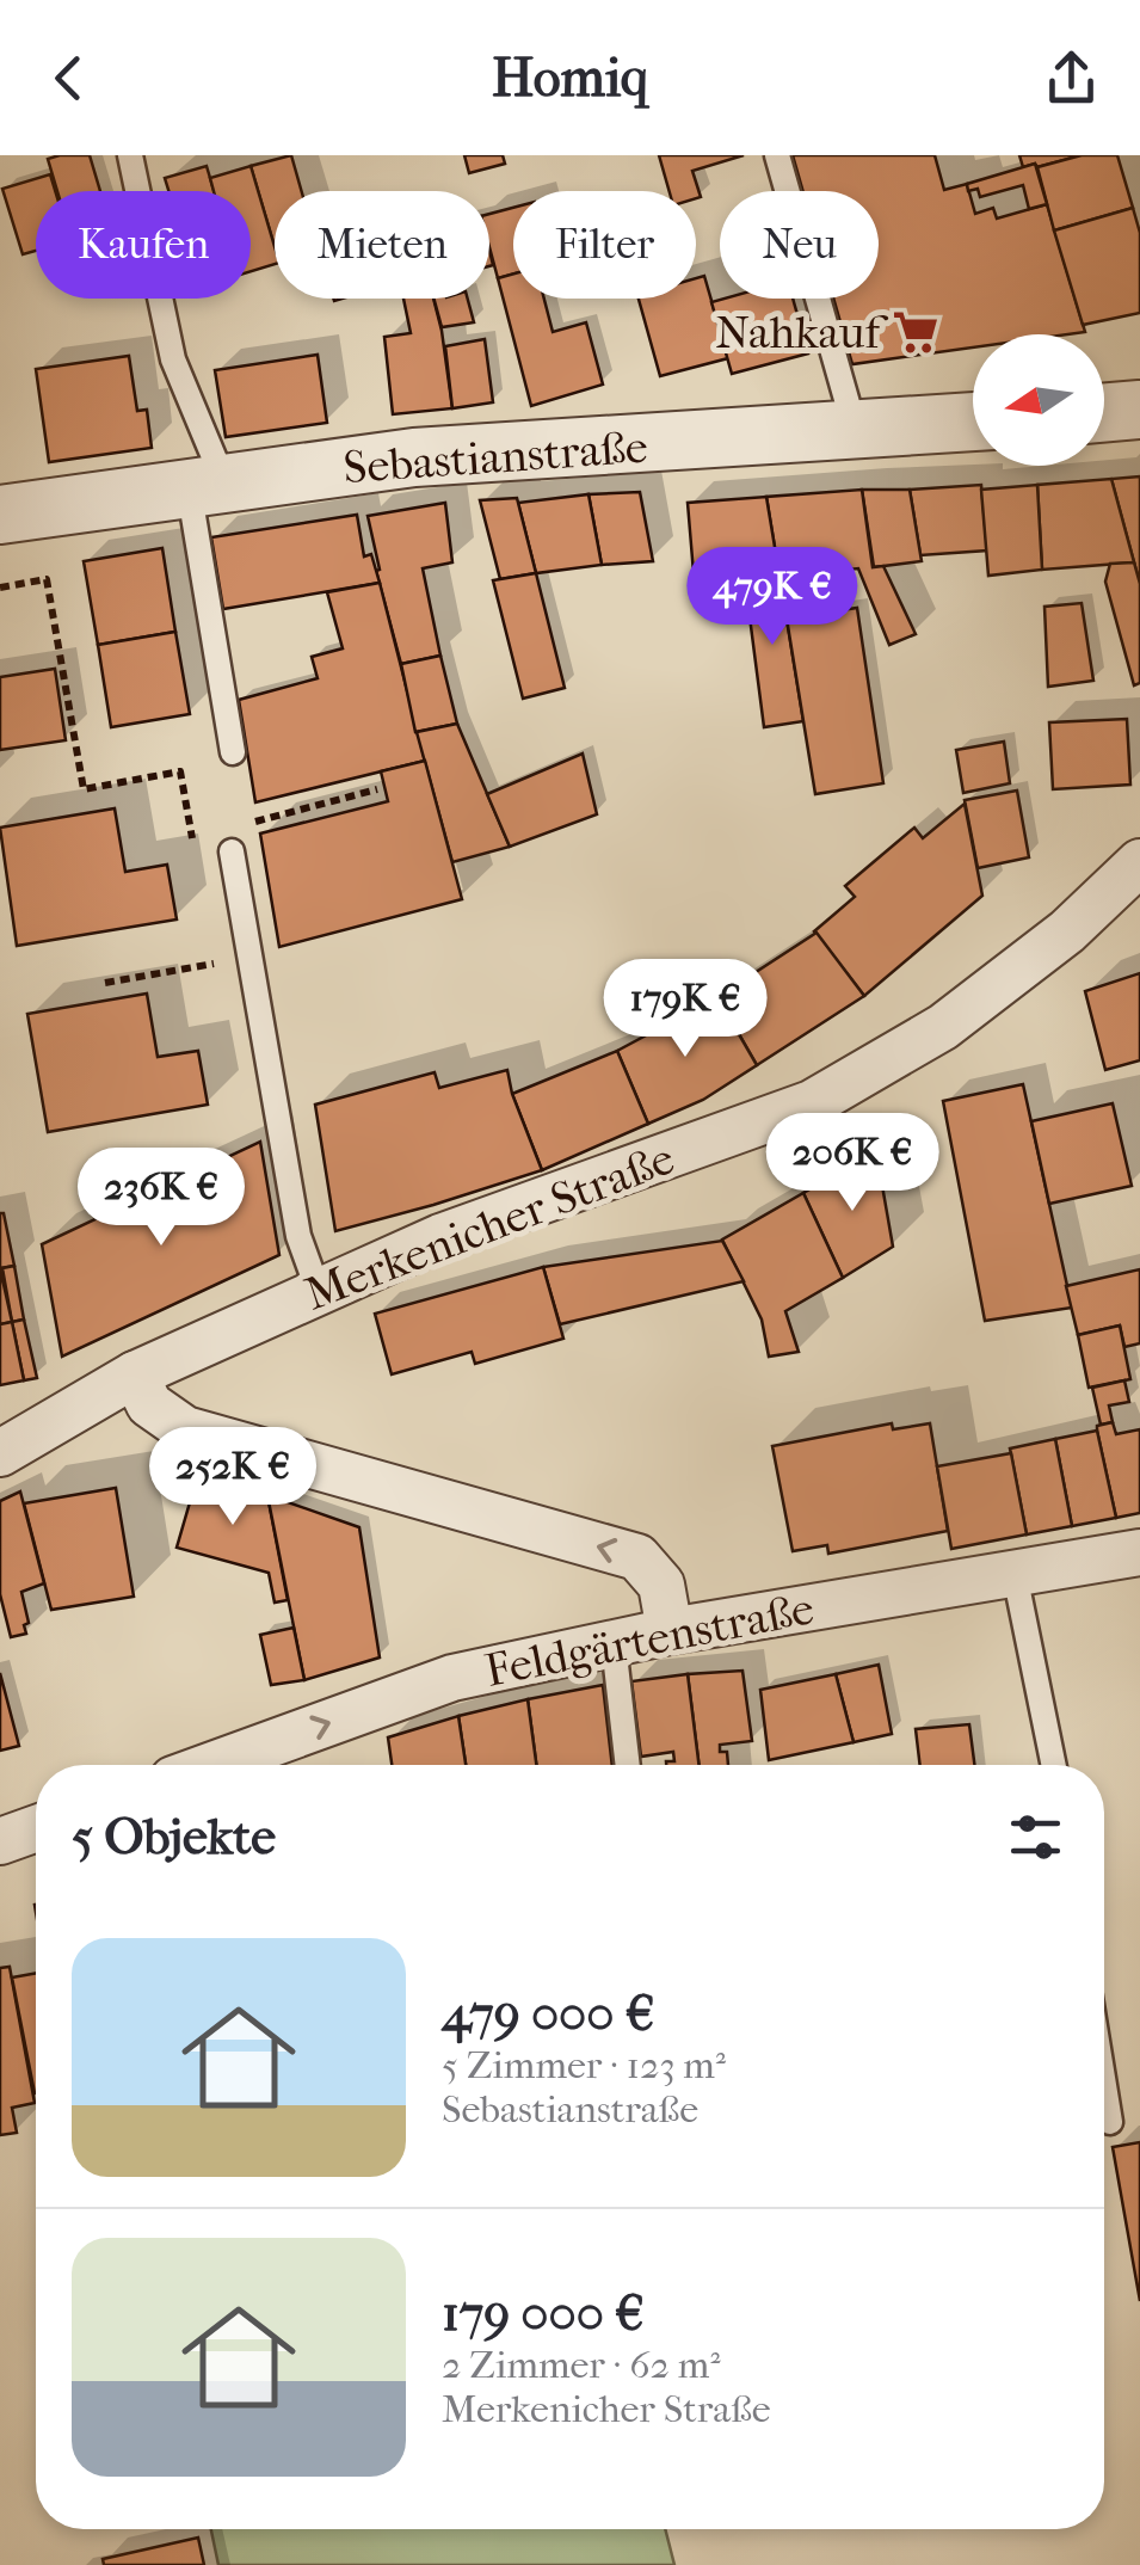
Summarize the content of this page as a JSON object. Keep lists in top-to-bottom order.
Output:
{
  "streets": {
    "street": ["Sebastianstraße", "Merkenicher Straße", "Feldgärtenstraße"]
  },
  "one_way": ["Feldgärtenstraße"],
  "places": {
    "supermarket": ["Nahkauf"]
  },
  "north": "left",
  "page": {
    "header": "Homiq",
    "chip": [
      "Kaufen",
      "Mieten",
      "Filter",
      "Neu"
    ],
    "price": [
      "479K €",
      "179K €",
      "206K €",
      "236K €",
      "252K €"
    ],
    "heading": "5 Objekte",
    "list": [
      {
        "name": "479 000 €",
        "note": "5 Zimmer · 123 m² · Sebastianstraße"
      },
      {
        "name": "179 000 €",
        "note": "2 Zimmer · 62 m² · Merkenicher Straße"
      }
    ]
  }
}
